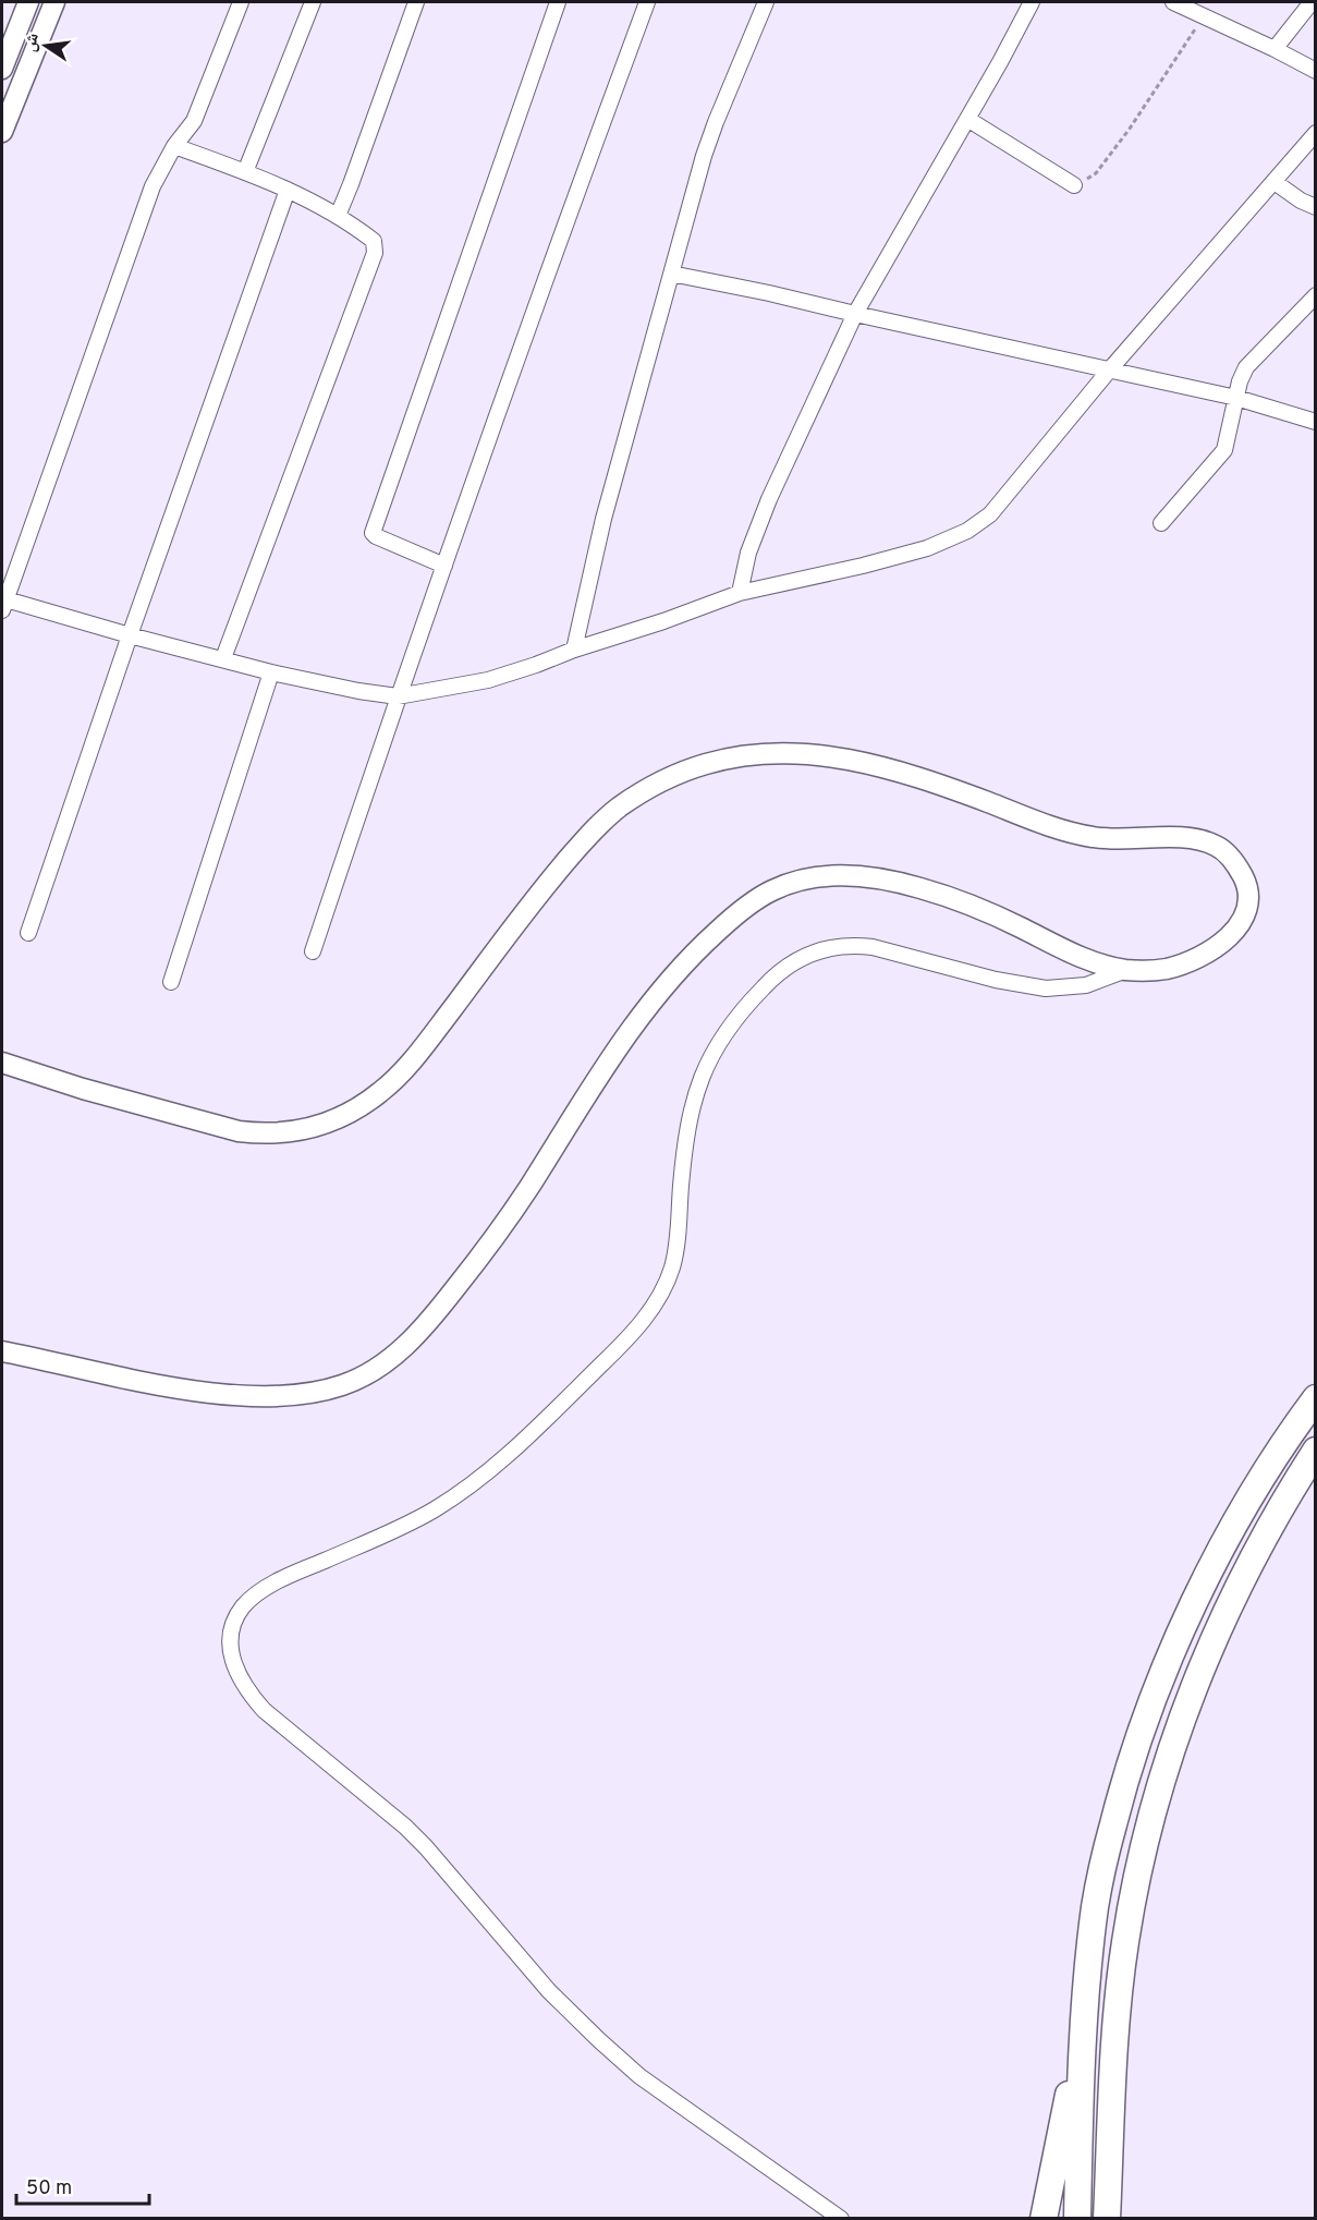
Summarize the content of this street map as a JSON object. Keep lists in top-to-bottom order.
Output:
{
  "scale_bar": "50 m",
  "north": "left"
}
